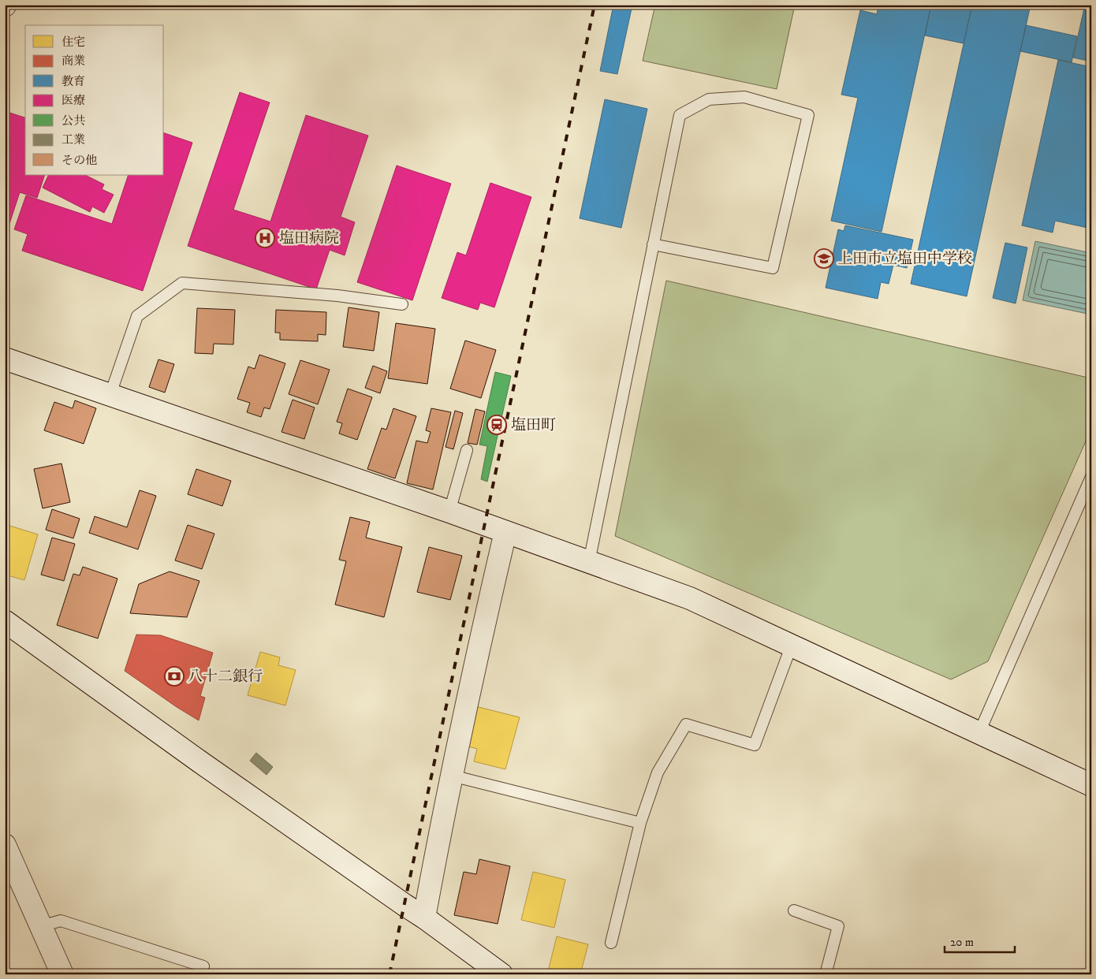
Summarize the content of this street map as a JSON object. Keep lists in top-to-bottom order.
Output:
{
  "places": {
    "hospital": ["塩田病院"],
    "school or university": ["上田市立塩田中学校"],
    "station": ["塩田町"],
    "bank": ["八十二銀行"]
  },
  "legend": [
    "住宅",
    "商業",
    "教育",
    "医療",
    "公共",
    "工業",
    "その他"
  ],
  "scale_bar": "20 m"
}
